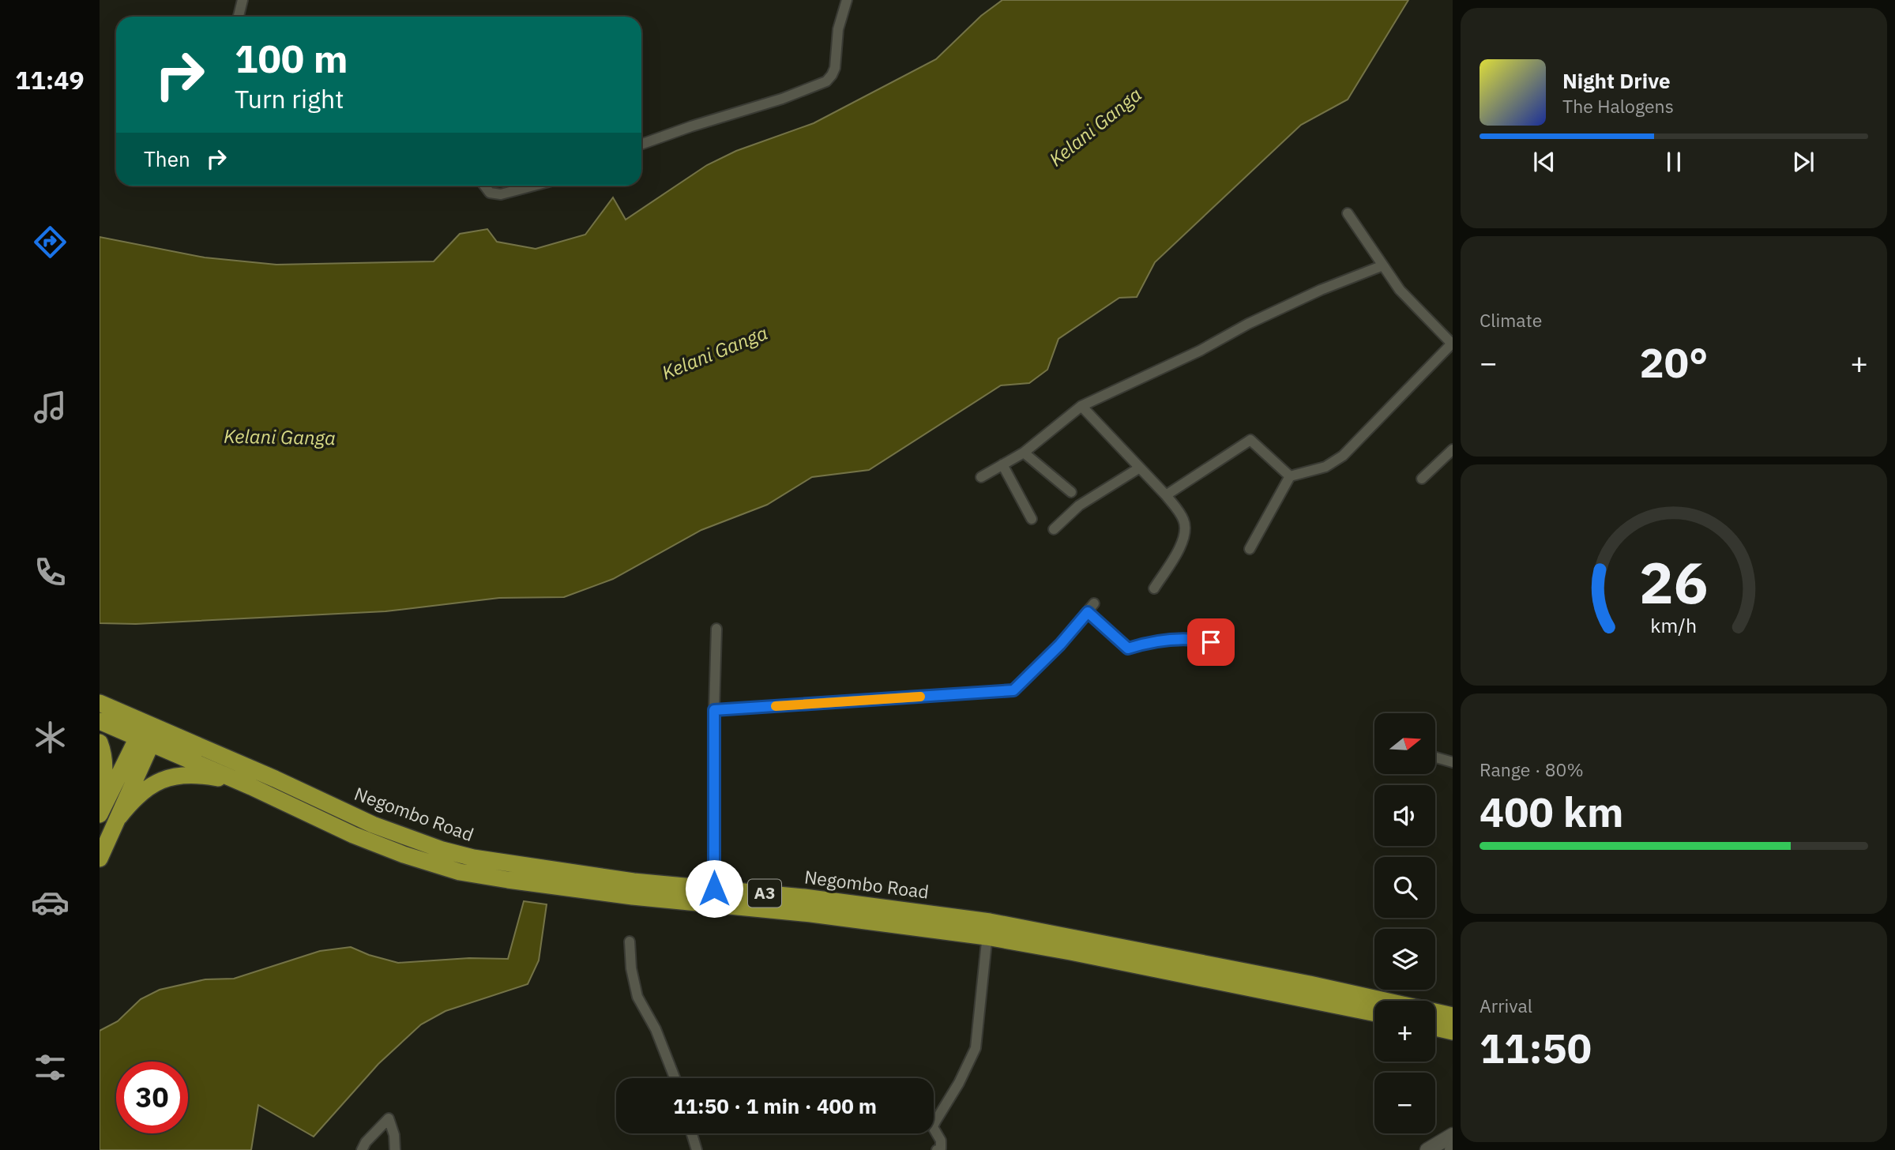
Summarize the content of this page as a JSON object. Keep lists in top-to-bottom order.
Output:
{
  "streets": {
    "highway": ["Negombo Road", "A3"]
  },
  "water": ["Kelani Ganga"],
  "north": "right",
  "page": {
    "tabs": "11:49",
    "turn": ["100 m", "Turn right"],
    "song": ["Night Drive", "The Halogens"],
    "then": "Then",
    "tile": [
      "Climate",
      ["Range · 80%", "400 km"],
      ["Arrival", "11:50"]
    ],
    "heat": ["−", "20°", "+"],
    "map_buttons": ["+", "−"],
    "limit": "30",
    "trip": "11:50 · 1 min · 400 m",
    "gauge": ["26", "km/h"]
  }
}
